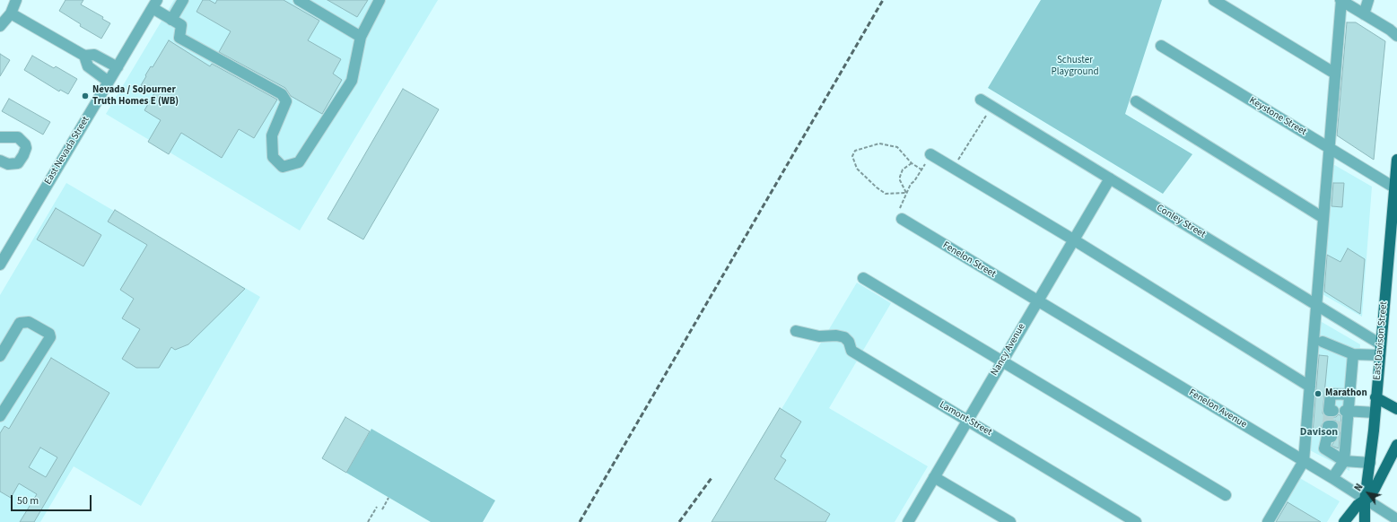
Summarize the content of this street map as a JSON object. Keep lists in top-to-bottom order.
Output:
{
  "streets": {
    "main road": ["East Davison Street"],
    "street": [
      "Keystone Street",
      "East Nevada Street",
      "Conley Street",
      "Fenelon Street",
      "Nancy Avenue",
      "Fenelon Avenue",
      "Lamont Street"
    ]
  },
  "crossings": [
    ["Keystone Street", "East Davison Street"],
    ["Conley Street", "East Davison Street"],
    ["Conley Street", "Nancy Avenue"],
    ["Fenelon Street", "Nancy Avenue"],
    ["Fenelon Street", "Fenelon Avenue"],
    ["East Davison Street", "Fenelon Avenue"],
    ["Nancy Avenue", "Fenelon Avenue"],
    ["Nancy Avenue", "Lamont Street"]
  ],
  "districts": ["Davison"],
  "parks": ["Schuster Playground"],
  "places": ["Nevada / Sojourner Truth Homes E (WB)", "Marathon"],
  "scale_bar": "50 m",
  "north": "top left"
}
